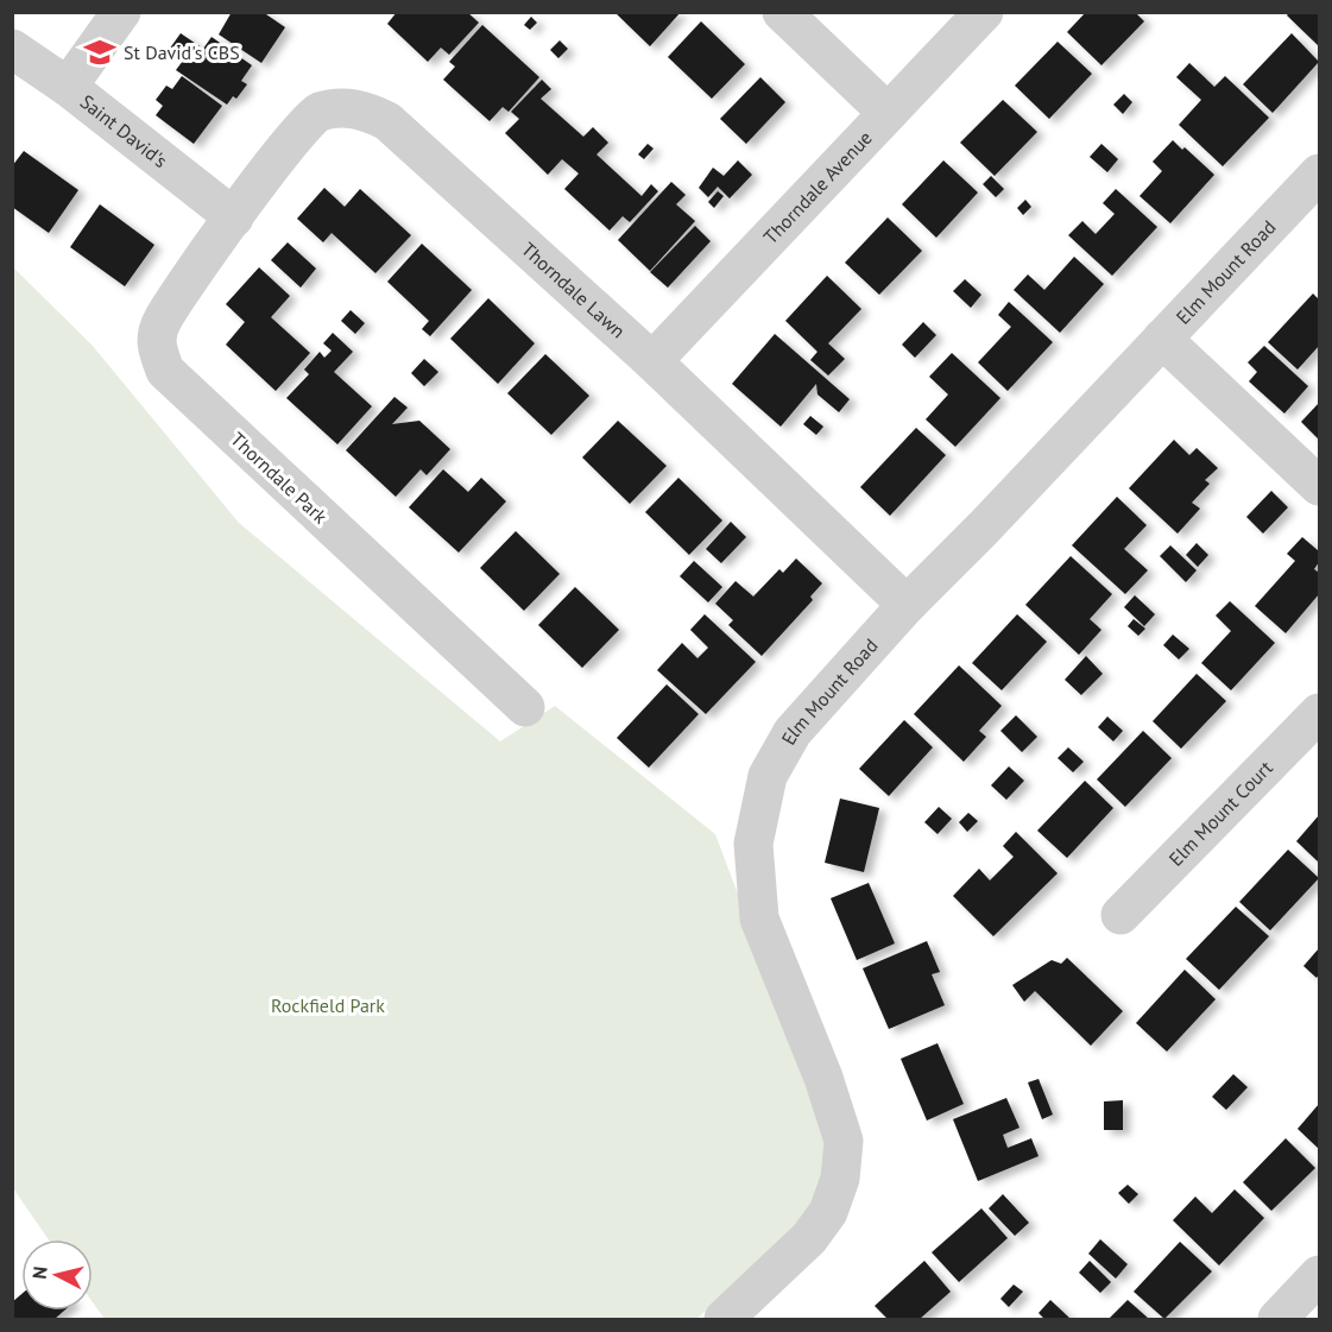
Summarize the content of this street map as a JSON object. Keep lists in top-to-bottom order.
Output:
{
  "streets": {
    "street": [
      "Saint David's",
      "Thorndale Avenue",
      "Elm Mount Road",
      "Thorndale Lawn",
      "Thorndale Park",
      "Elm Mount Court"
    ]
  },
  "crossings": [
    ["Saint David's", "Thorndale Lawn"],
    ["Saint David's", "Thorndale Park"],
    ["Thorndale Avenue", "Thorndale Lawn"],
    ["Elm Mount Road", "Thorndale Lawn"],
    ["Thorndale Lawn", "Thorndale Park"]
  ],
  "parks": ["Rockfield Park"],
  "places": {
    "school or university": ["St David's CBS"]
  },
  "north": "left"
}
